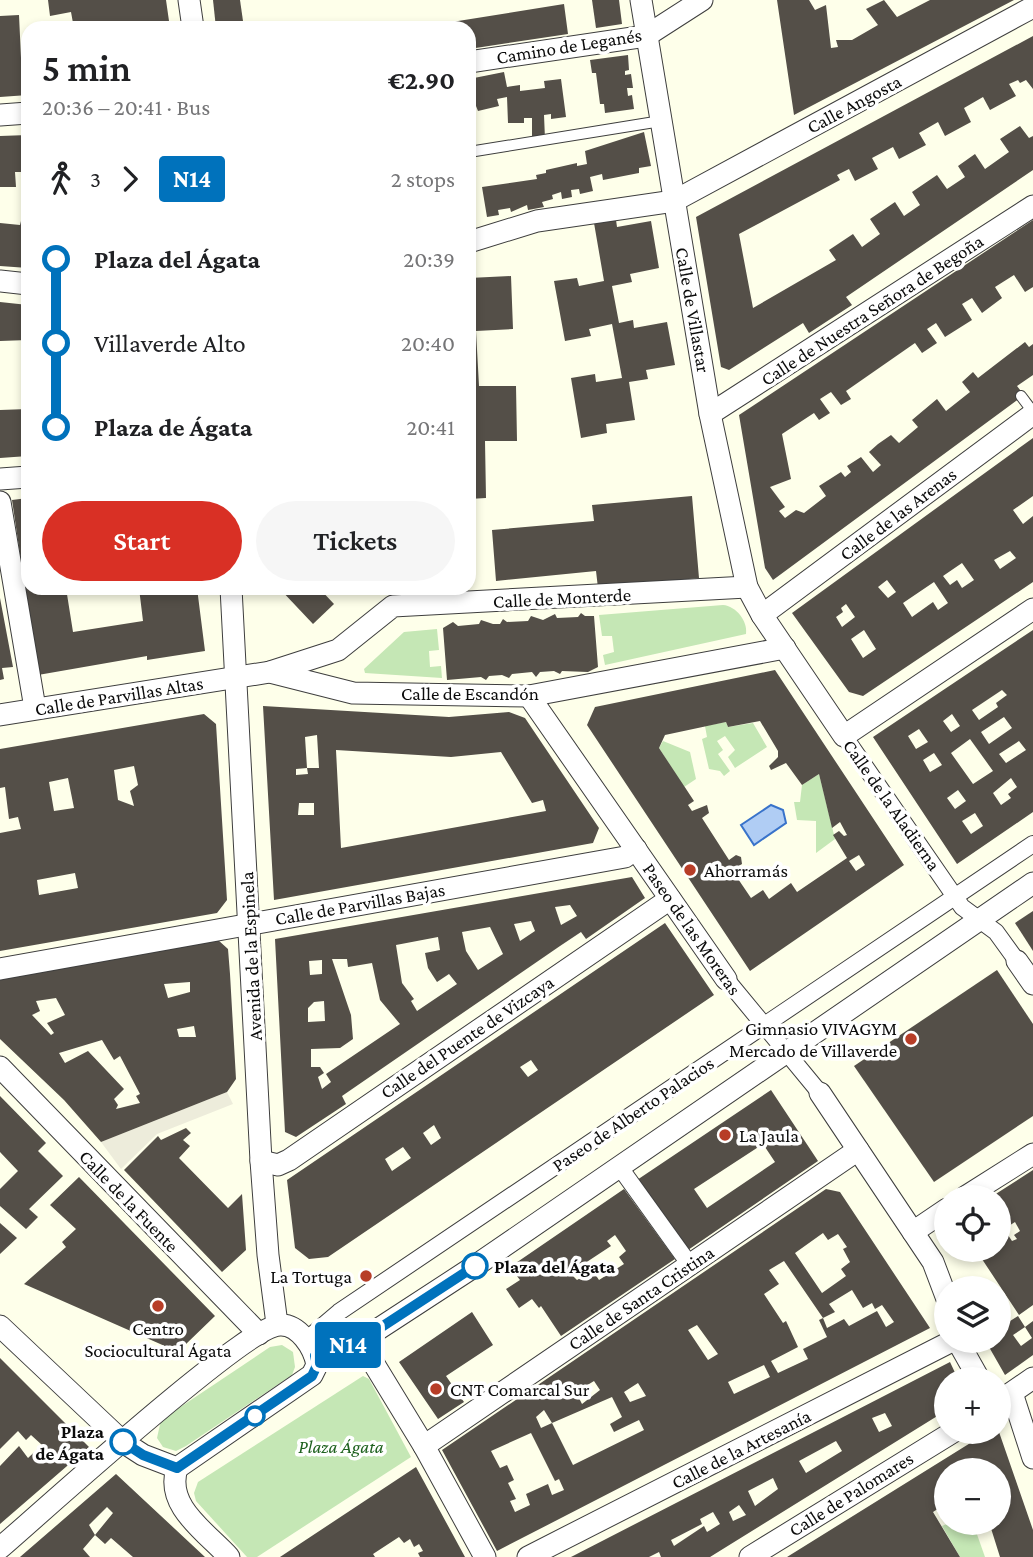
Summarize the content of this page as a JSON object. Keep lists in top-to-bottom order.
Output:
{
  "streets": {
    "street": [
      "Camino de Leganés",
      "Calle Angosta",
      "Calle de Villastar",
      "Calle de Nuestra Señora de Begoña",
      "Calle de las Arenas",
      "Calle de Monterde",
      "Calle de Escandón",
      "Calle de Parvillas Altas",
      "Calle de la Aladierna",
      "Calle de Parvillas Bajas",
      "Paseo de las Moreras",
      "Avenida de la Espinela",
      "Calle del Puente de Vizcaya",
      "Paseo de Alberto Palacios",
      "Calle de la Fuente",
      "Calle de Santa Cristina",
      "Calle de la Artesanía",
      "Calle de Palomares"
    ]
  },
  "crossings": [
    ["Camino de Leganés", "Calle de Villastar"],
    ["Calle Angosta", "Calle de Villastar"],
    ["Calle de Villastar", "Calle de Nuestra Señora de Begoña"],
    ["Calle de Villastar", "Calle de las Arenas"],
    ["Calle de Villastar", "Calle de Monterde"],
    ["Calle de Villastar", "Calle de la Aladierna"],
    ["Calle de las Arenas", "Calle de la Aladierna"],
    ["Calle de Monterde", "Calle de Escandón"],
    ["Calle de Escandón", "Calle de Parvillas Altas"],
    ["Calle de Escandón", "Calle de la Aladierna"],
    ["Calle de Escandón", "Paseo de las Moreras"],
    ["Calle de Escandón", "Avenida de la Espinela"],
    ["Calle de Parvillas Altas", "Avenida de la Espinela"],
    ["Calle de la Aladierna", "Paseo de Alberto Palacios"],
    ["Calle de Parvillas Bajas", "Paseo de las Moreras"],
    ["Calle de Parvillas Bajas", "Avenida de la Espinela"],
    ["Paseo de las Moreras", "Calle del Puente de Vizcaya"],
    ["Paseo de las Moreras", "Paseo de Alberto Palacios"],
    ["Paseo de las Moreras", "Calle de Santa Cristina"],
    ["Avenida de la Espinela", "Calle del Puente de Vizcaya"],
    ["Avenida de la Espinela", "Calle de la Fuente"]
  ],
  "parks": ["Plaza Ágata"],
  "places": [
    "Ahorramás",
    "Gimnasio VIVAGYM Mercado de Villaverde",
    "La Jaula",
    "Plaza del Ágata",
    "La Tortuga",
    "Centro Sociocultural Ágata",
    "CNT Comarcal Sur",
    "Plaza de Ágata"
  ],
  "lines": ["bus line N14"],
  "page": {
    "on_map": "N14",
    "heading": ["5 min", "20:36 – 20:41 · Bus", "€2.90"],
    "legs": ["3", "N14", "2 stops"],
    "list": [
      {
        "name": "Plaza del Ágata",
        "value": "20:39"
      },
      {
        "name": "Villaverde Alto",
        "value": "20:40"
      },
      {
        "name": "Plaza de Ágata",
        "value": "20:41"
      }
    ],
    "buttons": ["Start", "Tickets"],
    "map_buttons": ["+", "−"]
  }
}
